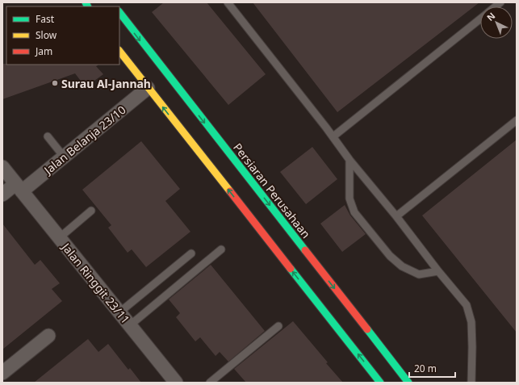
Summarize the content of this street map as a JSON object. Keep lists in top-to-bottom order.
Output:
{
  "streets": {
    "main road": ["Persiaran Perusahaan"],
    "street": ["Jalan Belanja 23/10", "Jalan Ringgit 23/11"]
  },
  "crossings": [
    ["Jalan Belanja 23/10", "Jalan Ringgit 23/11"]
  ],
  "places": ["Surau Al-Jannah"],
  "legend": ["Fast", "Slow", "Jam"],
  "scale_bar": "20 m",
  "north": "top left"
}
